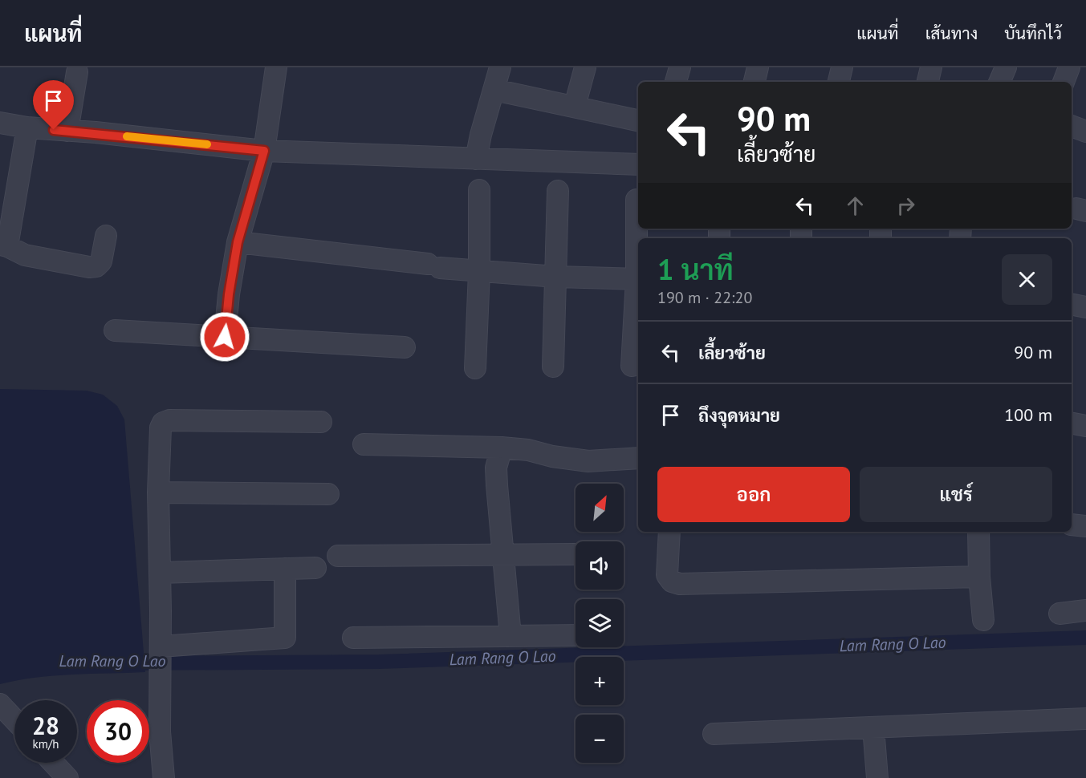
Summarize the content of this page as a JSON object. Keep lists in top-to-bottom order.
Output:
{
  "water": ["Lam Rang O Lao"],
  "north": "top right",
  "page": {
    "header": "แผนที่",
    "nav": ["แผนที่", "เส้นทาง", "บันทึกไว้"],
    "turn": ["90 m", "เลี้ยวซ้าย"],
    "heading": ["1 นาที", "190 m · 22:20"],
    "list": [
      {
        "name": "เลี้ยวซ้าย",
        "value": "90 m"
      },
      {
        "name": "ถึงจุดหมาย",
        "value": "100 m"
      }
    ],
    "buttons": ["ออก", "แชร์"],
    "map_buttons": ["+", "−"],
    "speed": "28 km/h",
    "limit": "30"
  }
}
